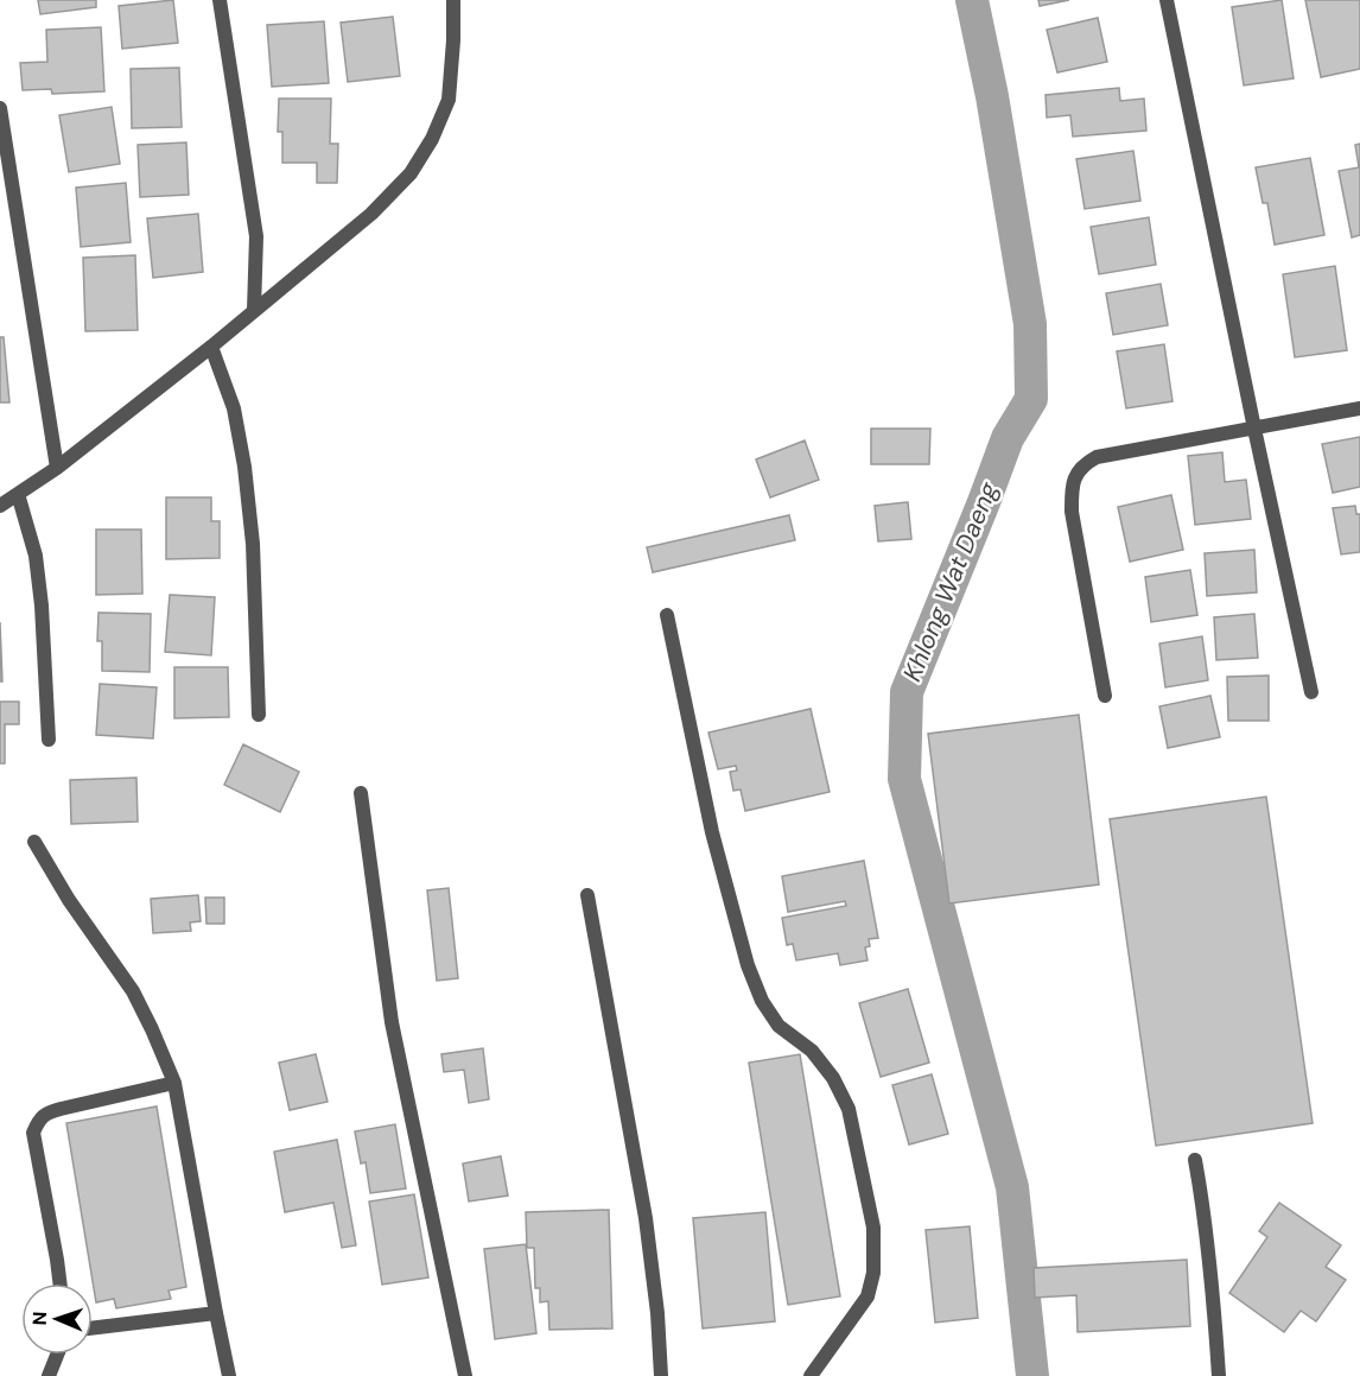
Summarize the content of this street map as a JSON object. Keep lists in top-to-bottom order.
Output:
{
  "water": ["Khlong Wat Daeng"],
  "north": "left"
}
